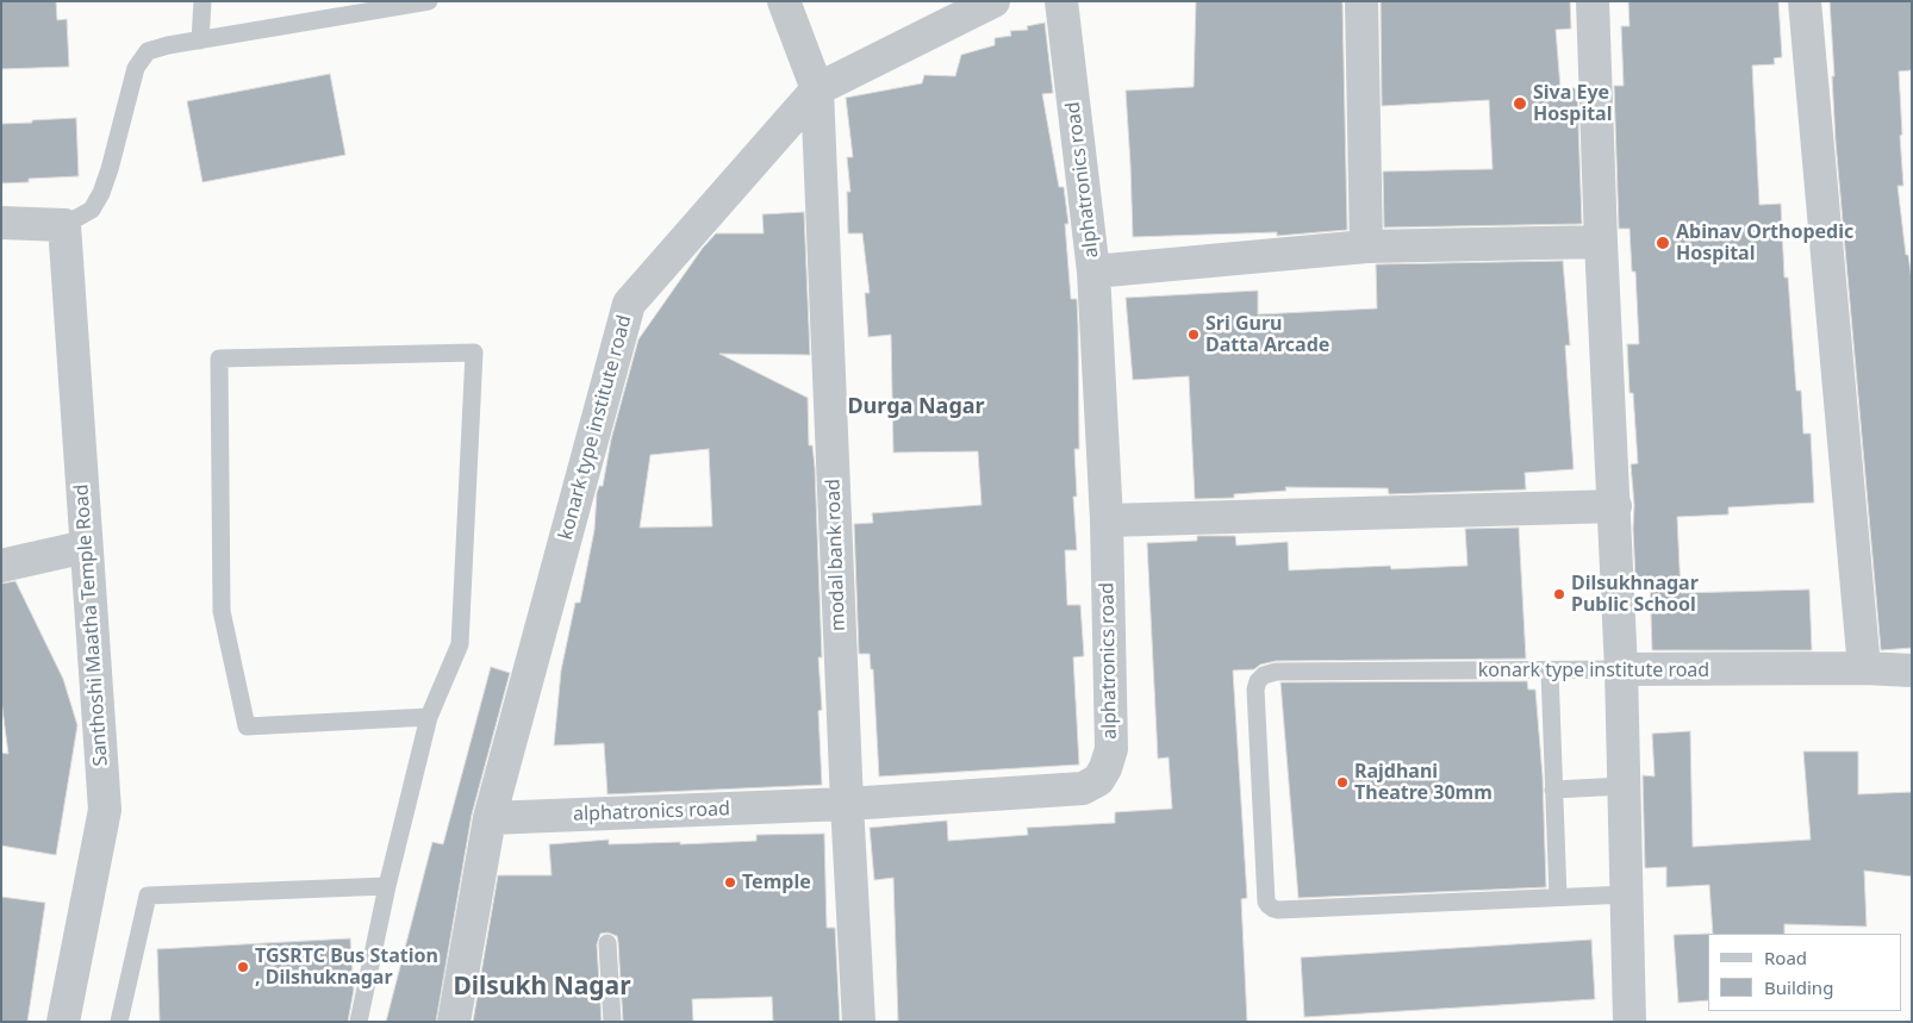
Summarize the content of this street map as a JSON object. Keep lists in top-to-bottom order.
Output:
{
  "streets": {
    "street": [
      "alphatronics road",
      "konark type institute road",
      "modal bank road",
      "Santhoshi Maatha Temple Road"
    ]
  },
  "crossings": [
    ["alphatronics road", "konark type institute road"],
    ["alphatronics road", "modal bank road"],
    ["konark type institute road", "modal bank road"]
  ],
  "districts": ["Durga Nagar", "Dilsukh Nagar"],
  "places": [
    "Siva Eye Hospital",
    "Abinav Orthopedic Hospital",
    "Sri Guru Datta Arcade",
    "Dilsukhnagar Public School",
    "Rajdhani Theatre 30mm",
    "Temple",
    "TGSRTC Bus Station , Dilshuknagar"
  ],
  "legend": ["Road", "Building"]
}
